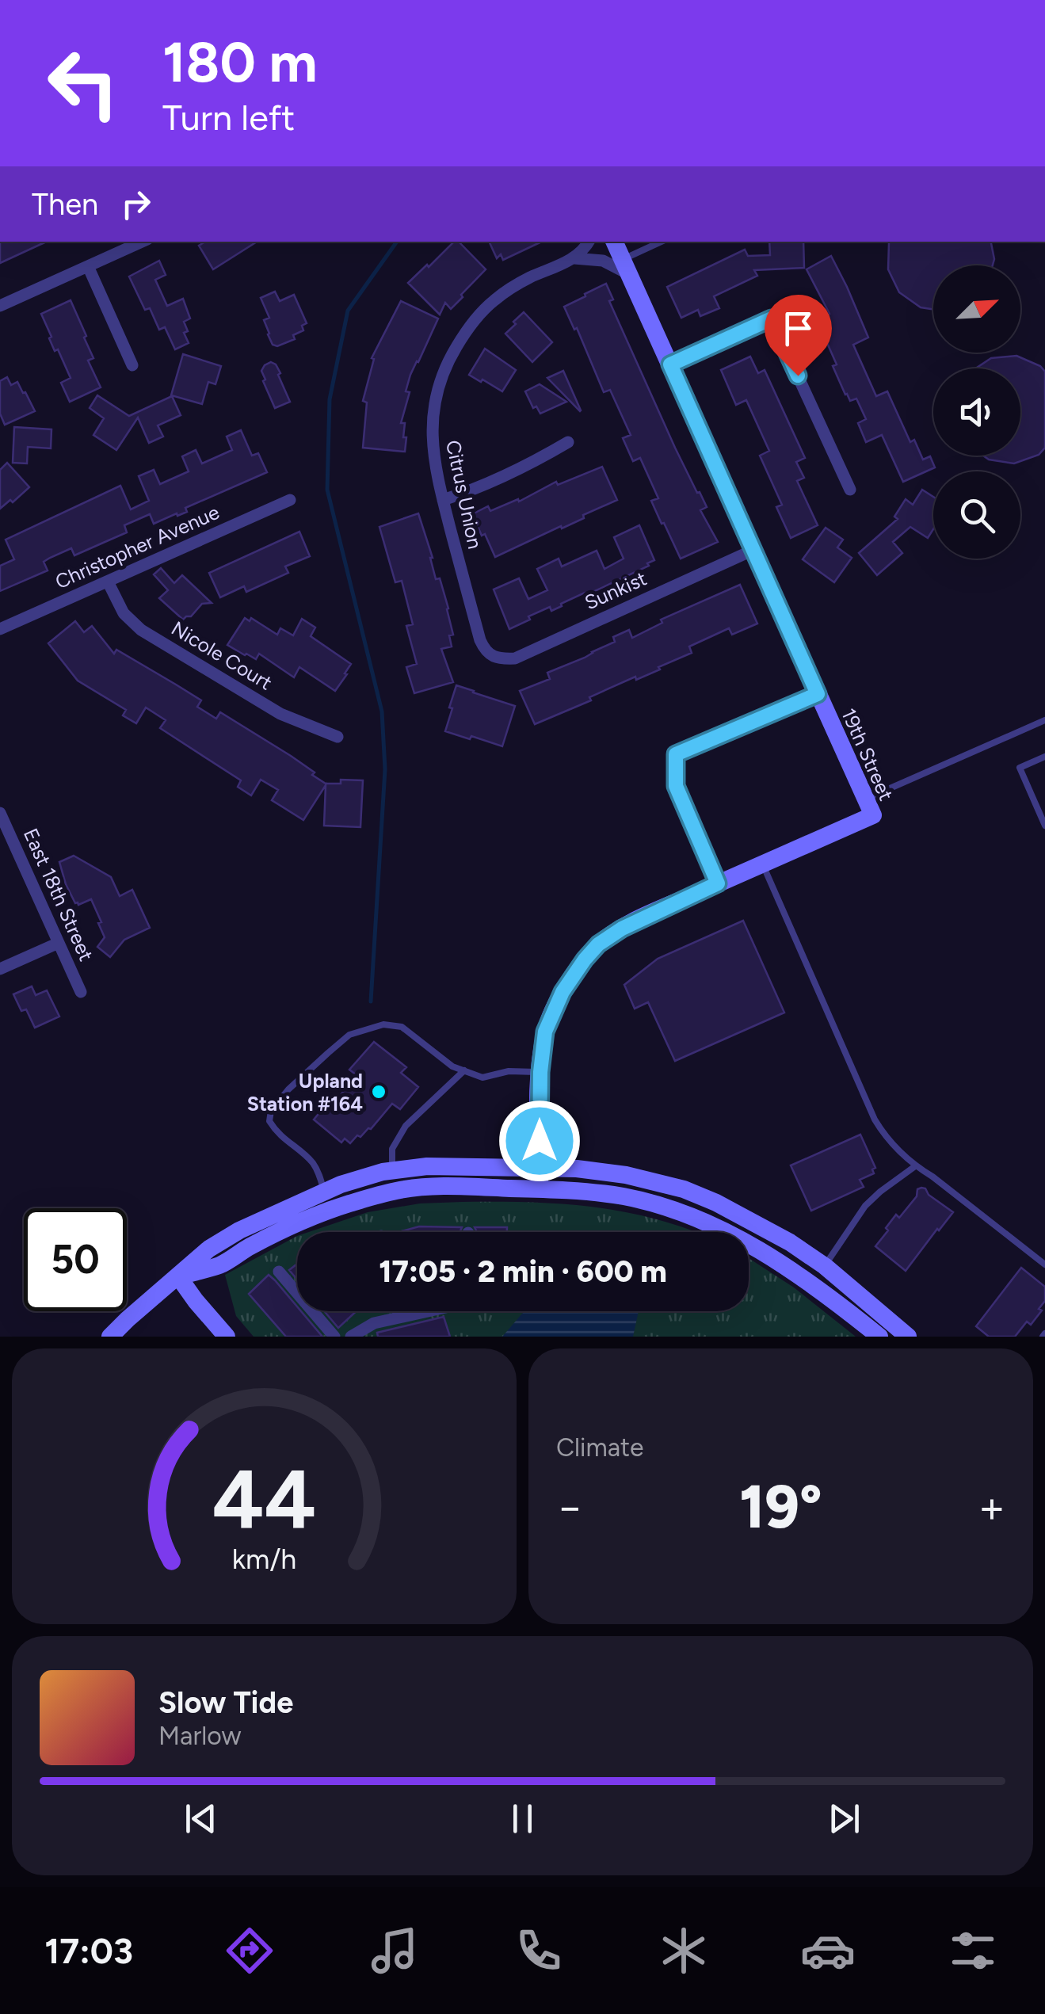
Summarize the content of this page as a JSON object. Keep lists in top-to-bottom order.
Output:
{
  "streets": {
    "main road": ["19th Street"],
    "street": [
      "Citrus Union",
      "Christopher Avenue",
      "Sunkist",
      "Nicole Court",
      "East 18th Street"
    ]
  },
  "crossings": [
    ["Citrus Union", "Sunkist"],
    ["Christopher Avenue", "Nicole Court"],
    ["Sunkist", "19th Street"]
  ],
  "places": ["Upland Station #164"],
  "north": "top right",
  "page": {
    "turn": ["180 m", "Turn left"],
    "then": "Then",
    "limit": "50",
    "trip": "17:05 · 2 min · 600 m",
    "tile": "Climate",
    "heat": ["−", "19°", "+"],
    "song": ["Slow Tide", "Marlow"],
    "tabs": "17:03",
    "gauge": ["44", "km/h"]
  }
}
